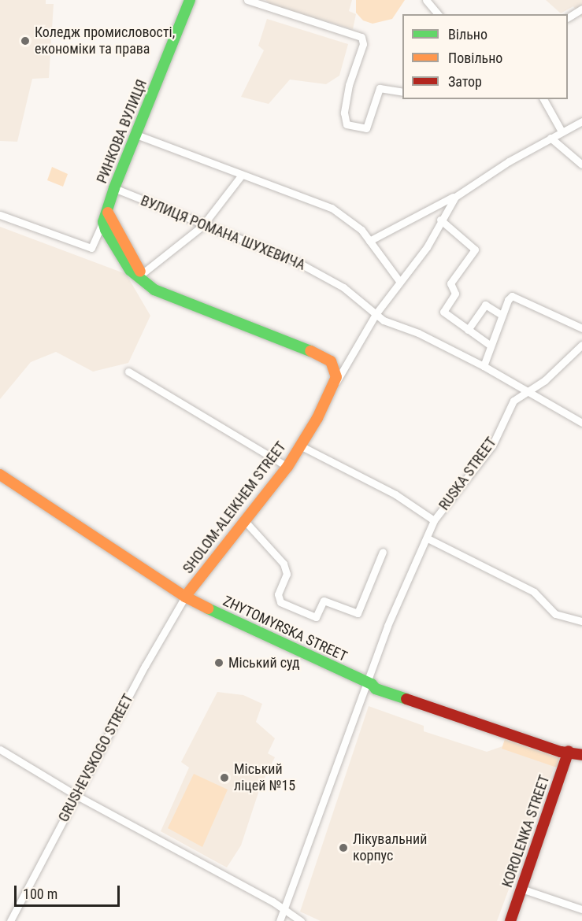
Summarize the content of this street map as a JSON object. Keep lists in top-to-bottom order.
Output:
{
  "streets": {
    "main road": [
      "РИНКОВА ВУЛИЦЯ",
      "SHOLOM-ALEIKHEM STREET",
      "ZHYTOMYRSKA STREET",
      "KOROLENKA STREET"
    ],
    "street": ["ВУЛИЦЯ РОМАНА ШУХЕВИЧА", "RUSKA STREET", "GRUSHEVSKOGO STREET"]
  },
  "crossings": [
    ["РИНКОВА ВУЛИЦЯ", "ВУЛИЦЯ РОМАНА ШУХЕВИЧА"],
    ["ВУЛИЦЯ РОМАНА ШУХЕВИЧА", "RUSKA STREET"],
    ["RUSKA STREET", "ZHYTOMYRSKA STREET"],
    ["SHOLOM-ALEIKHEM STREET", "ZHYTOMYRSKA STREET"],
    ["SHOLOM-ALEIKHEM STREET", "GRUSHEVSKOGO STREET"],
    ["ZHYTOMYRSKA STREET", "GRUSHEVSKOGO STREET"],
    ["ZHYTOMYRSKA STREET", "KOROLENKA STREET"]
  ],
  "places": [
    "Коледж промисловості, економіки та права",
    "Міський суд",
    "Міський ліцей №15",
    "Лікувальний корпус"
  ],
  "legend": ["Вільно", "Повільно", "Затор"],
  "scale_bar": "100 m"
}
